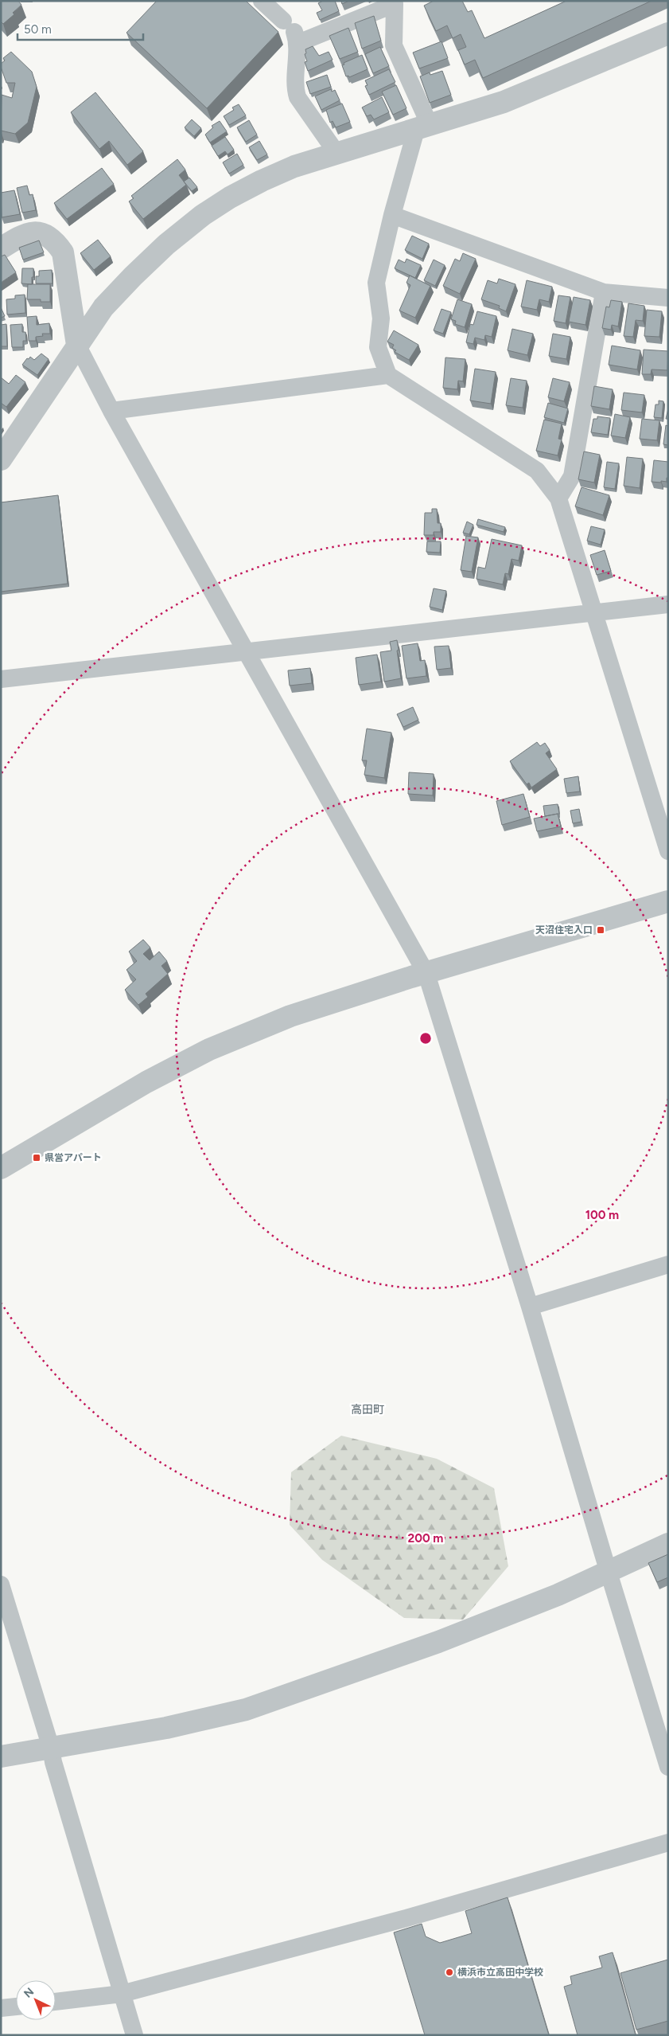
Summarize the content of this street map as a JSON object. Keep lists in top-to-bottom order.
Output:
{
  "districts": ["高田町"],
  "places": {
    "transit": ["天沼住宅入口", "県営アパート"],
    "other": ["横浜市立高田中学校"]
  },
  "scale_bar": "50 m",
  "north": "top left",
  "rings": ["100 m", "200 m"]
}
